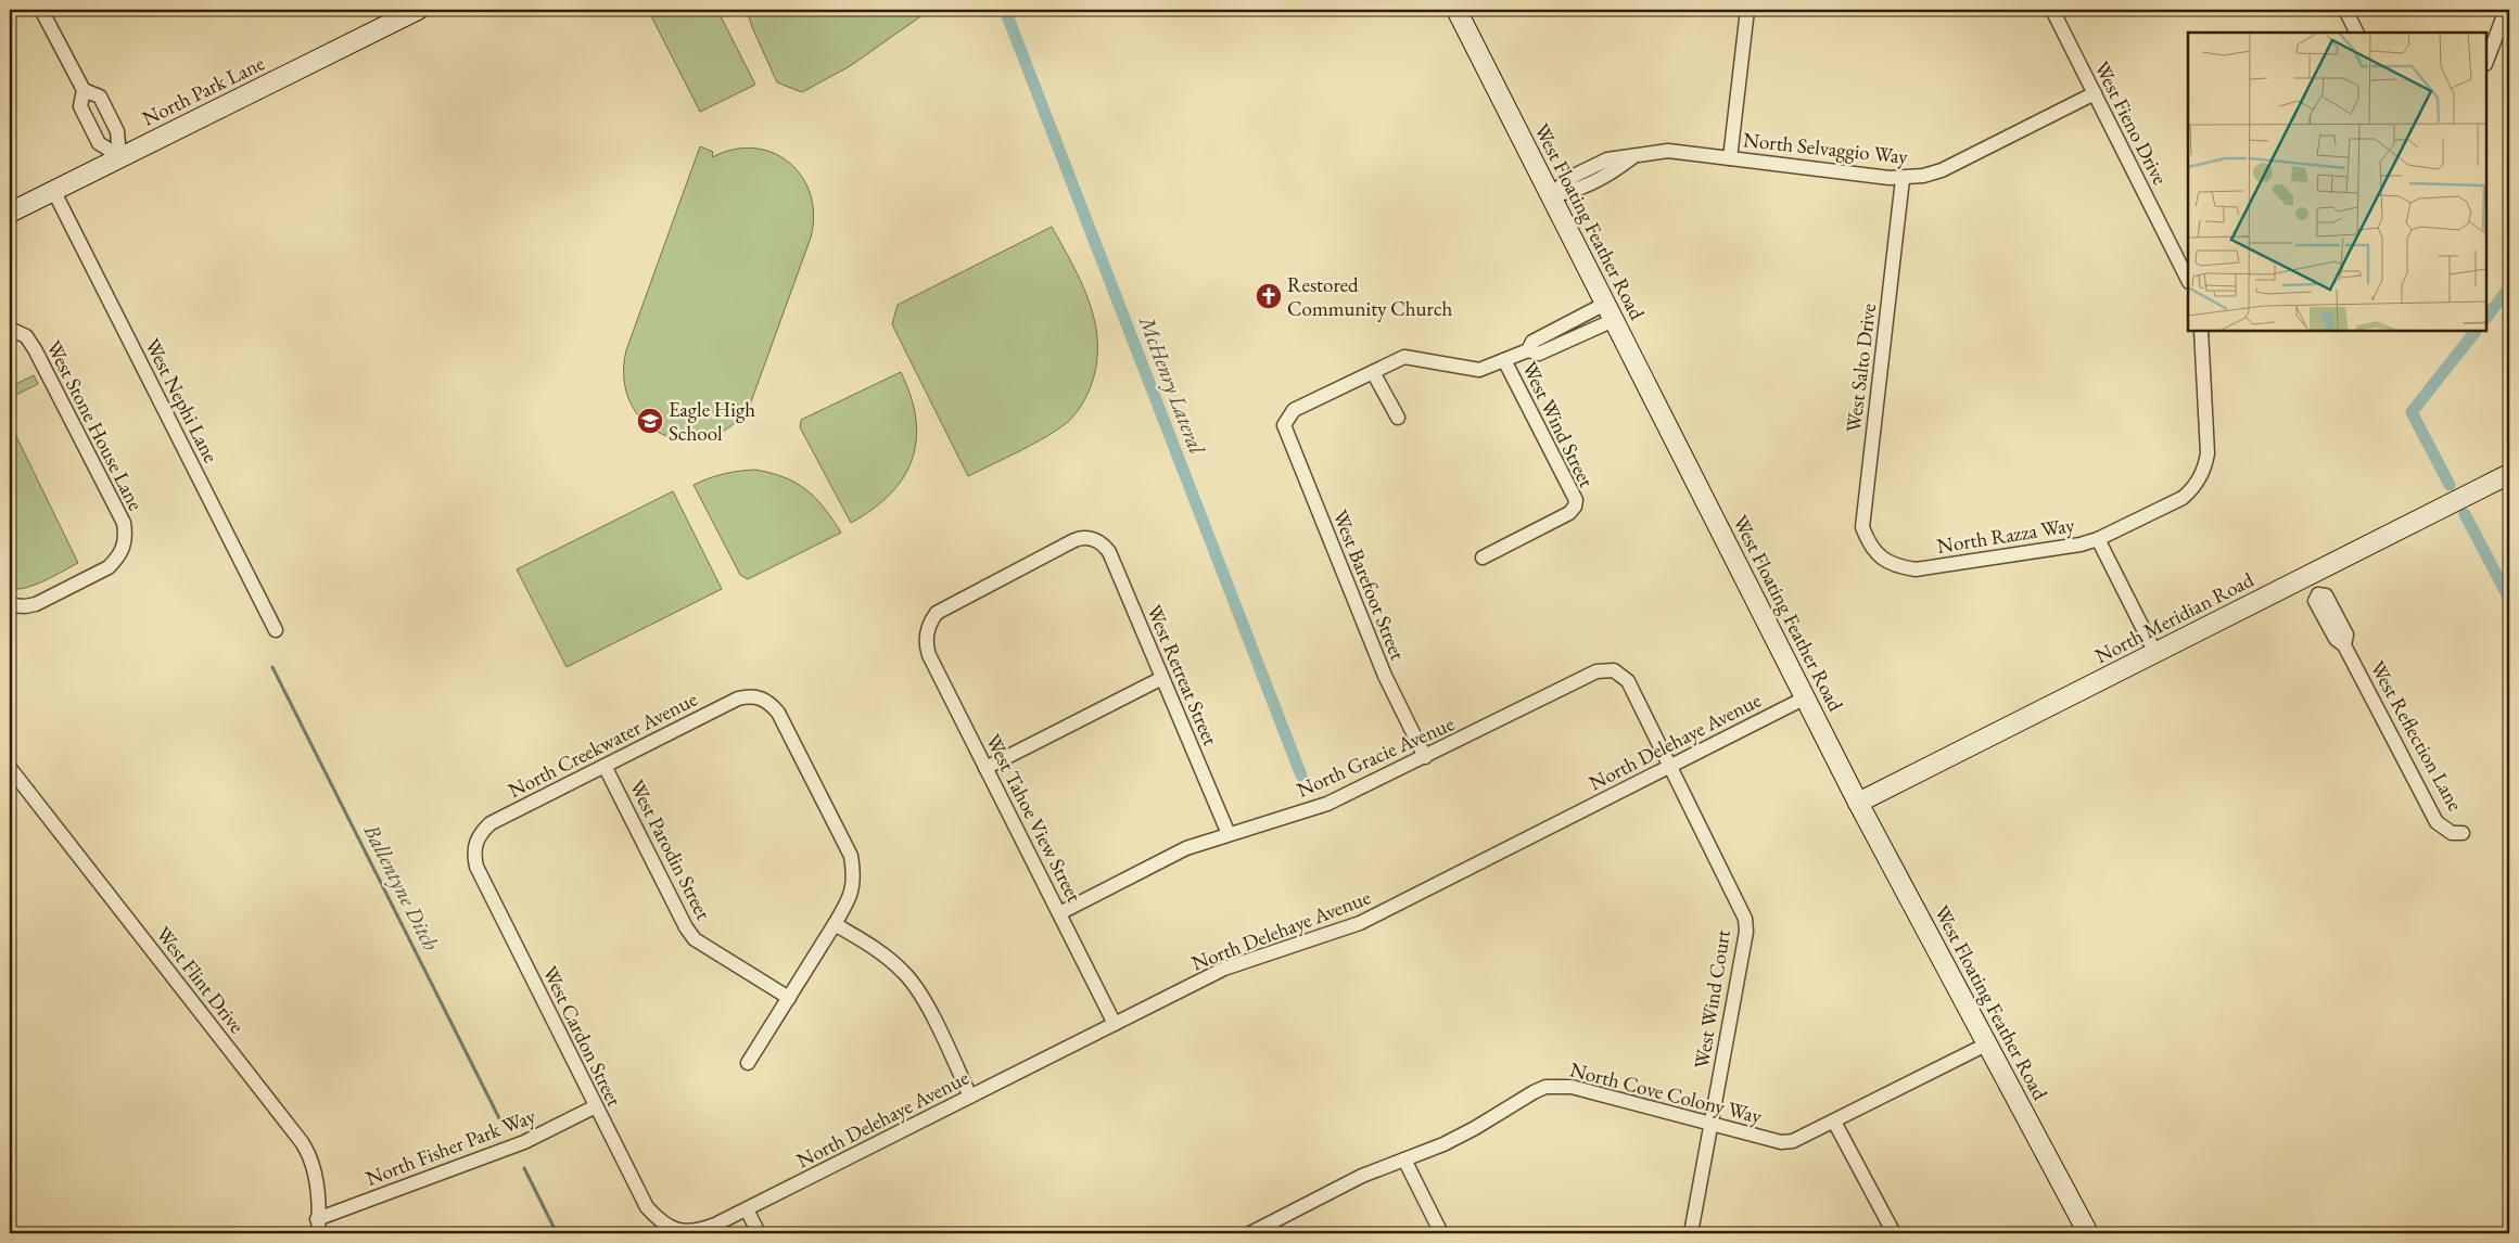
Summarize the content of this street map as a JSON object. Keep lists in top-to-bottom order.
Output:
{
  "streets": {
    "main road": ["North Park Lane", "West Floating Feather Road", "North Meridian Road"],
    "street": [
      "West Fieno Drive",
      "North Selvaggio Way",
      "West Salto Drive",
      "West Nephi Lane",
      "West Wind Street",
      "West Stone House Lane",
      "North Razza Way",
      "West Barefoot Street",
      "West Retreat Street",
      "West Reflection Lane",
      "North Delehaye Avenue",
      "North Creekwater Avenue",
      "North Gracie Avenue",
      "West Tahoe View Street",
      "West Parodin Street",
      "West Flint Drive",
      "West Wind Court",
      "West Cardon Street",
      "North Cove Colony Way",
      "North Fisher Park Way"
    ]
  },
  "crossings": [
    ["North Park Lane", "West Nephi Lane"],
    ["West Fieno Drive", "North Selvaggio Way"],
    ["North Selvaggio Way", "West Floating Feather Road"],
    ["North Selvaggio Way", "West Salto Drive"],
    ["West Floating Feather Road", "North Meridian Road"],
    ["West Floating Feather Road", "North Delehaye Avenue"],
    ["West Floating Feather Road", "North Cove Colony Way"],
    ["West Salto Drive", "North Razza Way"],
    ["West Barefoot Street", "North Gracie Avenue"],
    ["North Meridian Road", "West Reflection Lane"],
    ["West Retreat Street", "North Gracie Avenue"],
    ["West Retreat Street", "West Tahoe View Street"],
    ["North Delehaye Avenue", "North Gracie Avenue"],
    ["North Delehaye Avenue", "West Tahoe View Street"],
    ["North Delehaye Avenue", "West Wind Court"],
    ["North Delehaye Avenue", "West Cardon Street"],
    ["North Creekwater Avenue", "West Parodin Street"],
    ["North Creekwater Avenue", "West Cardon Street"],
    ["North Gracie Avenue", "West Tahoe View Street"],
    ["North Gracie Avenue", "West Wind Court"],
    ["West Flint Drive", "North Fisher Park Way"],
    ["West Wind Court", "North Cove Colony Way"],
    ["West Cardon Street", "North Fisher Park Way"]
  ],
  "water": ["McHenry Lateral", "Ballentyne Ditch"],
  "places": {
    "church": ["Restored Community Church"],
    "school or university": ["Eagle High School"]
  }
}
